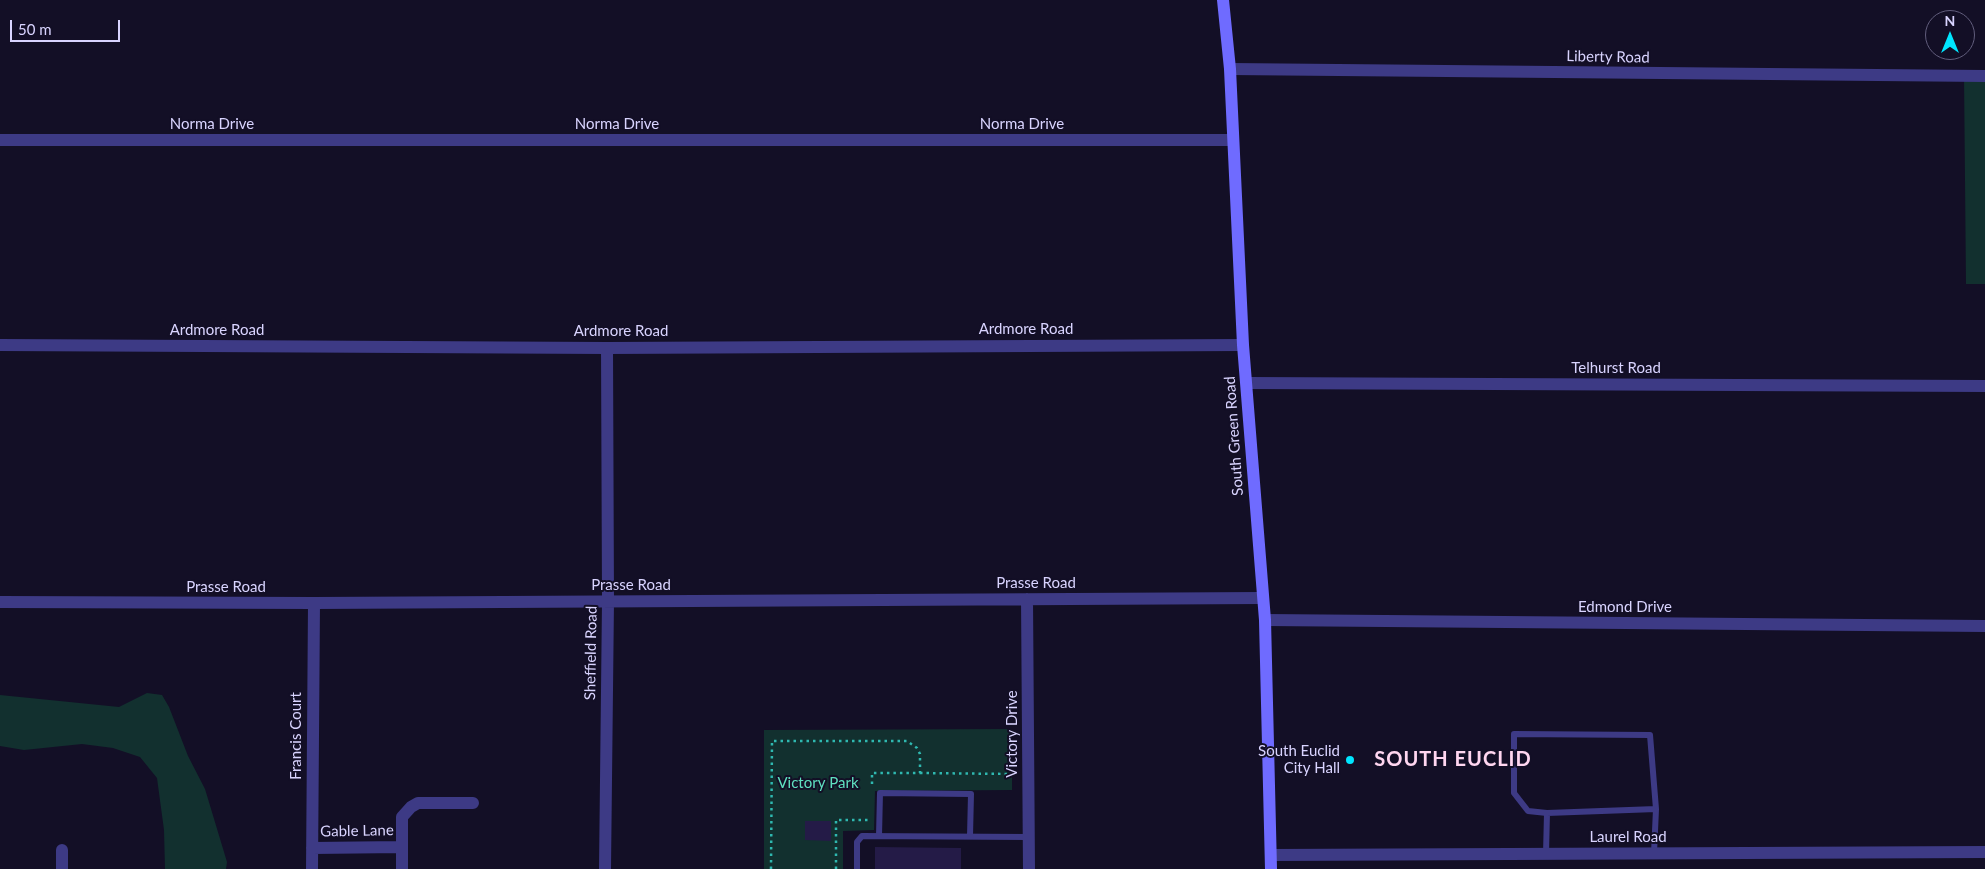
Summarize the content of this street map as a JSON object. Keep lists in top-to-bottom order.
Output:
{
  "streets": {
    "main road": ["South Green Road"],
    "street": [
      "Liberty Road",
      "Norma Drive",
      "Ardmore Road",
      "Telhurst Road",
      "Prasse Road",
      "Edmond Drive",
      "Sheffield Road",
      "Victory Drive",
      "Francis Court",
      "Gable Lane",
      "Laurel Road"
    ]
  },
  "crossings": [
    ["Liberty Road", "South Green Road"],
    ["Norma Drive", "South Green Road"],
    ["Ardmore Road", "South Green Road"],
    ["Ardmore Road", "Sheffield Road"],
    ["Telhurst Road", "South Green Road"],
    ["South Green Road", "Prasse Road"],
    ["South Green Road", "Edmond Drive"],
    ["South Green Road", "Laurel Road"],
    ["Prasse Road", "Sheffield Road"],
    ["Prasse Road", "Victory Drive"],
    ["Prasse Road", "Francis Court"],
    ["Francis Court", "Gable Lane"]
  ],
  "districts": ["SOUTH EUCLID"],
  "parks": ["Victory Park"],
  "places": ["South Euclid City Hall"],
  "scale_bar": "50 m",
  "north": "top"
}
